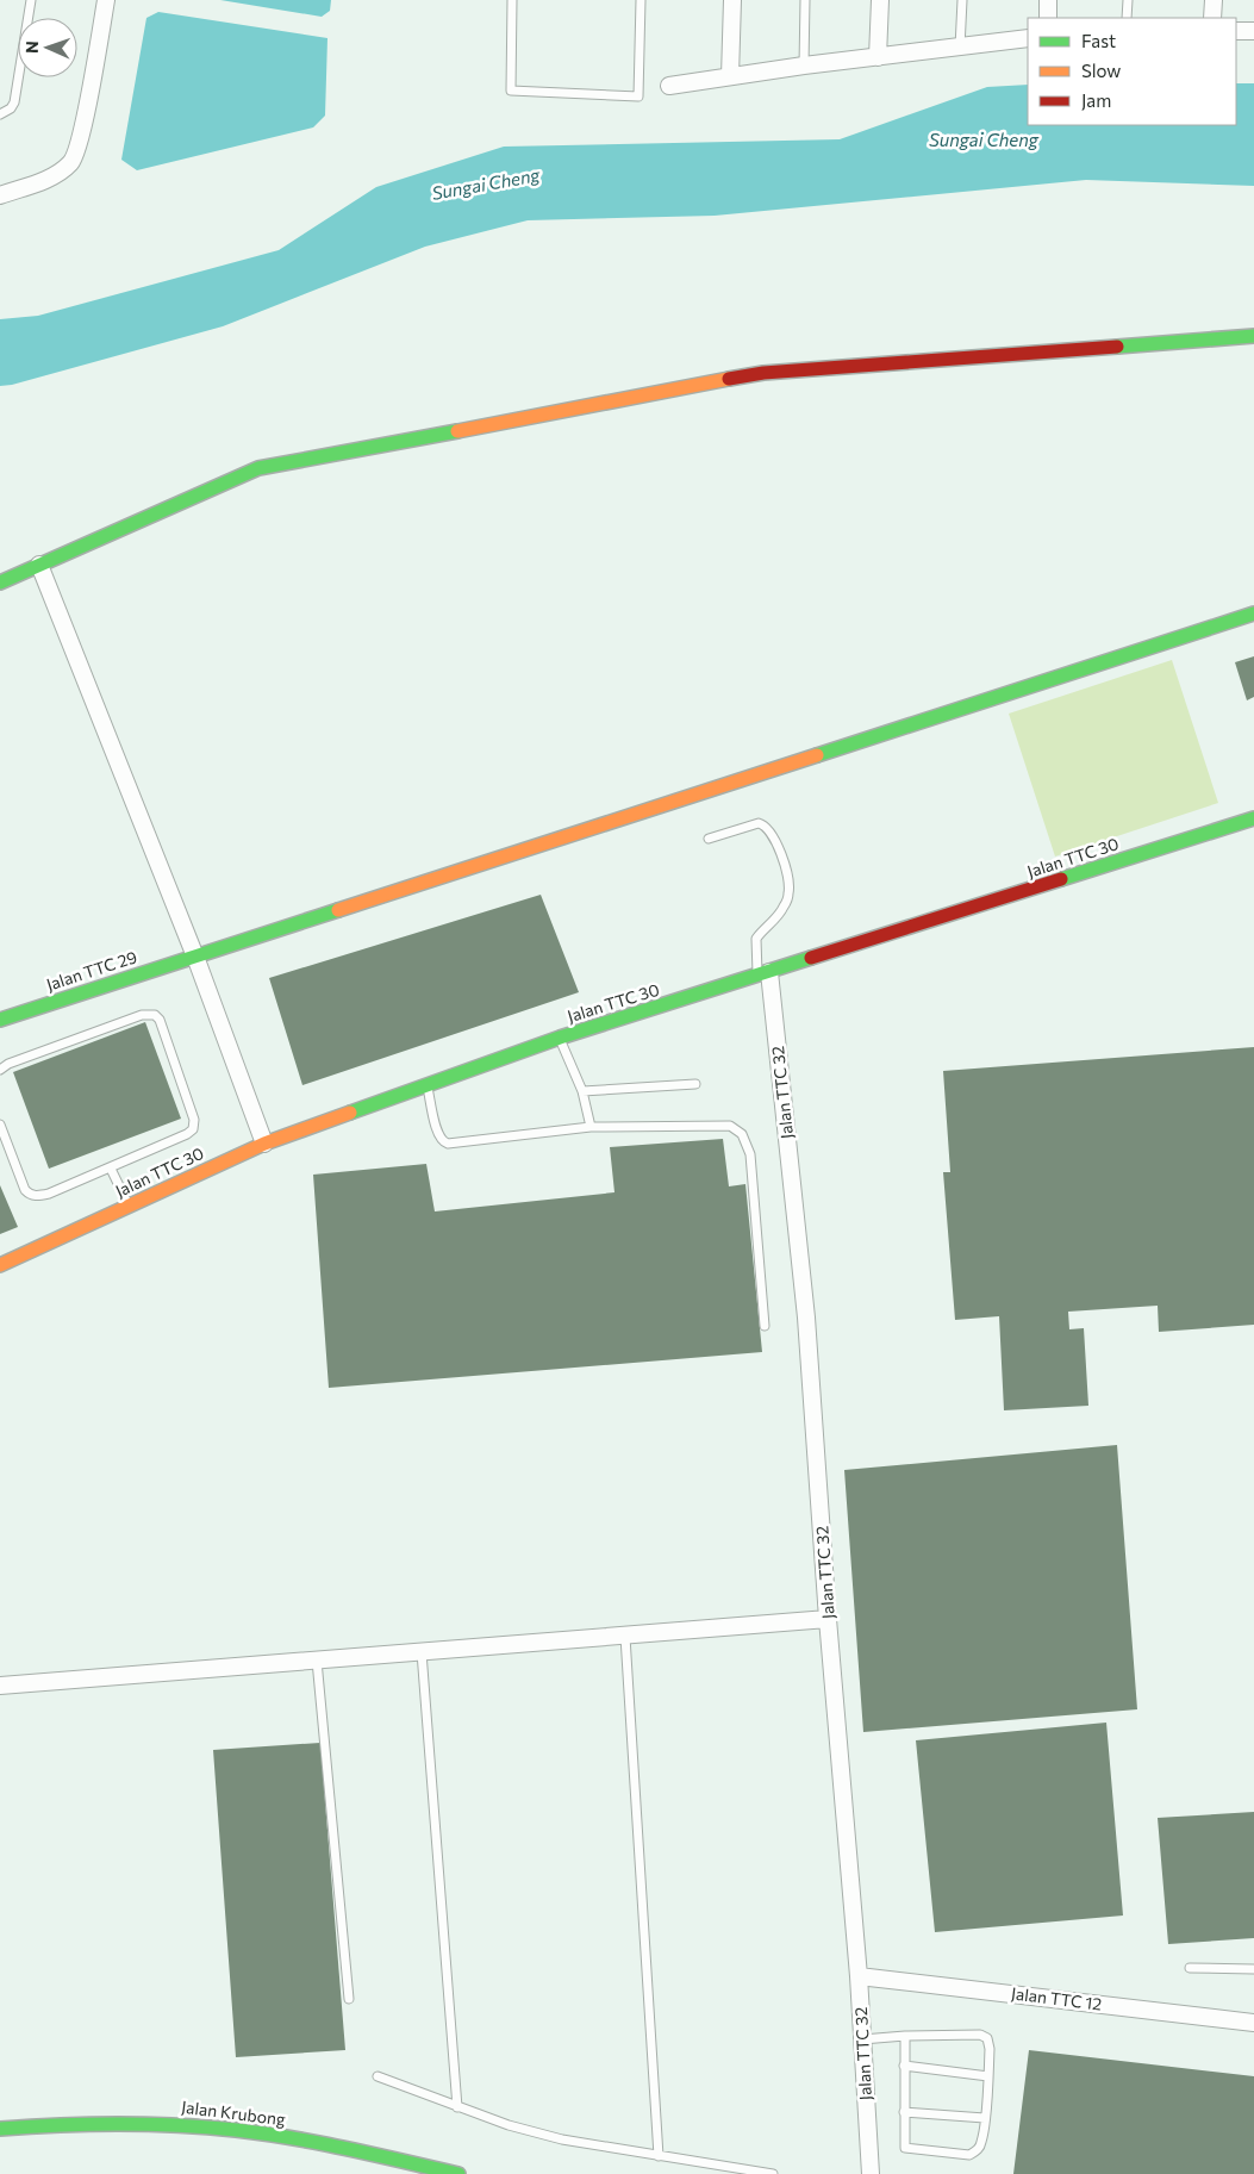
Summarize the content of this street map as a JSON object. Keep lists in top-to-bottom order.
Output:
{
  "streets": {
    "street": [
      "Jalan TTC 30",
      "Jalan TTC 29",
      "Jalan TTC 32",
      "Jalan TTC 12",
      "Jalan Krubong"
    ]
  },
  "crossings": [
    ["Jalan TTC 30", "Jalan TTC 32"],
    ["Jalan TTC 32", "Jalan TTC 12"]
  ],
  "water": ["Sungai Cheng"],
  "legend": ["Fast", "Slow", "Jam"],
  "north": "left"
}
